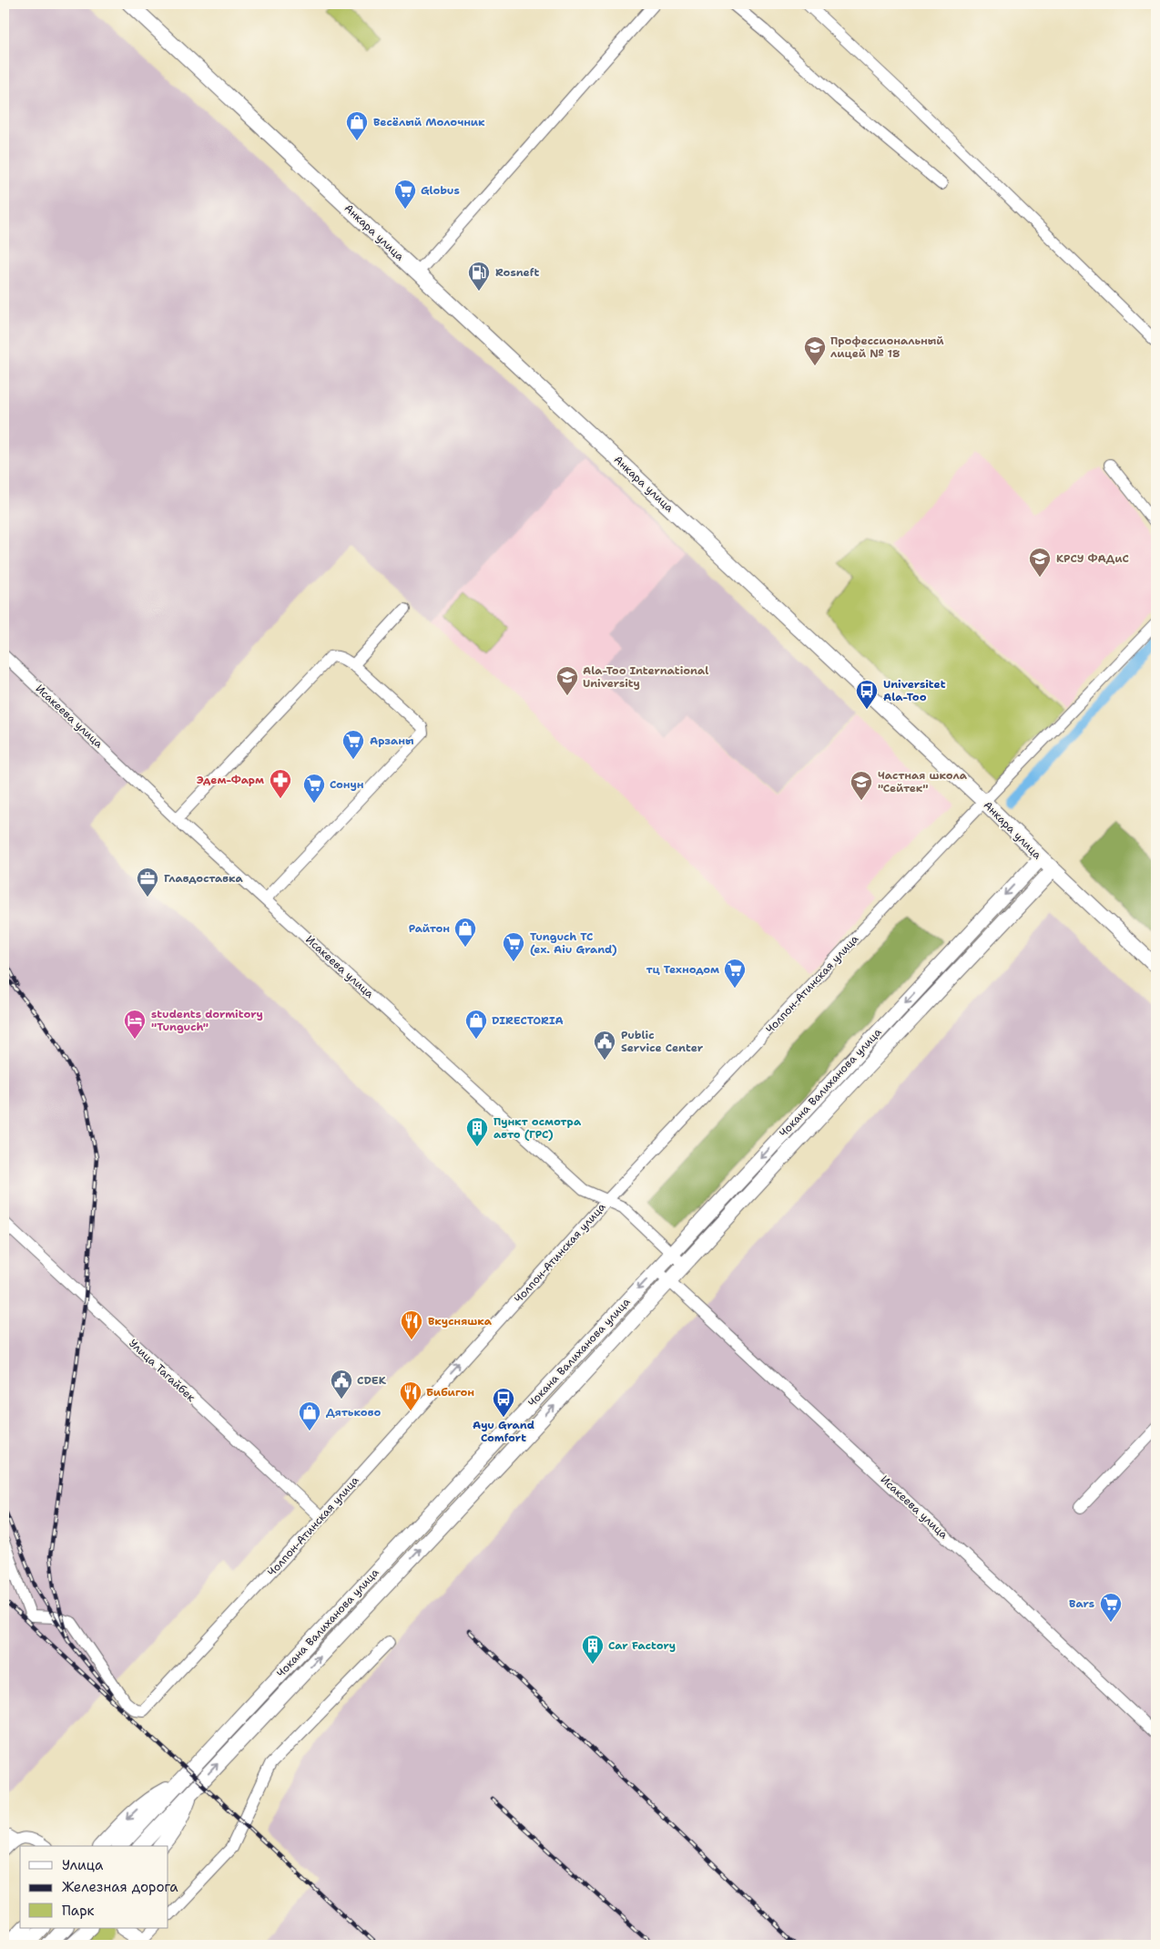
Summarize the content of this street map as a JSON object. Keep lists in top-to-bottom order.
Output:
{
  "streets": {
    "main road": ["Анкара улица", "Чокана Валиханова улица"],
    "street": ["Исакеева улица", "Чолпон-Атинская улица", "Улица Тагайбек"]
  },
  "crossings": [
    ["Анкара улица", "Чолпон-Атинская улица"],
    ["Анкара улица", "Чокана Валиханова улица"],
    ["Исакеева улица", "Чолпон-Атинская улица"],
    ["Исакеева улица", "Чокана Валиханова улица"],
    ["Чолпон-Атинская улица", "Улица Тагайбек"]
  ],
  "places": {
    "shop": [
      "Весёлый Молочник",
      "Райтон",
      "DIRECTORIA",
      "Дятьково"
    ],
    "supermarket": [
      "Globus",
      "Арзаны",
      "Сонун",
      "Tunguch TC (ex. Aiu Grand)",
      "тц Технодом",
      "Bars"
    ],
    "fuel station": ["Rosneft"],
    "school or university": [
      "Профессиональный лицей № 18",
      "КРСУ ФАДиС",
      "Ala-Too International University",
      "Частная школа \"Сейтек\""
    ],
    "bus stop": ["Universitet Ala-Too", "Ayu Grand Comfort"],
    "pharmacy": ["Эдем-Фарм"],
    "office": ["Главдоставка"],
    "hotel": ["students dormitory \"Tunguch\""],
    "public building": ["Public Service Center", "CDEK"],
    "building": ["Пункт осмотра авто (ГРС)", "Car Factory"],
    "restaurant": ["Вкусняшка", "Бибигон"]
  },
  "legend": ["Улица", "Железная дорога", "Парк"]
}
